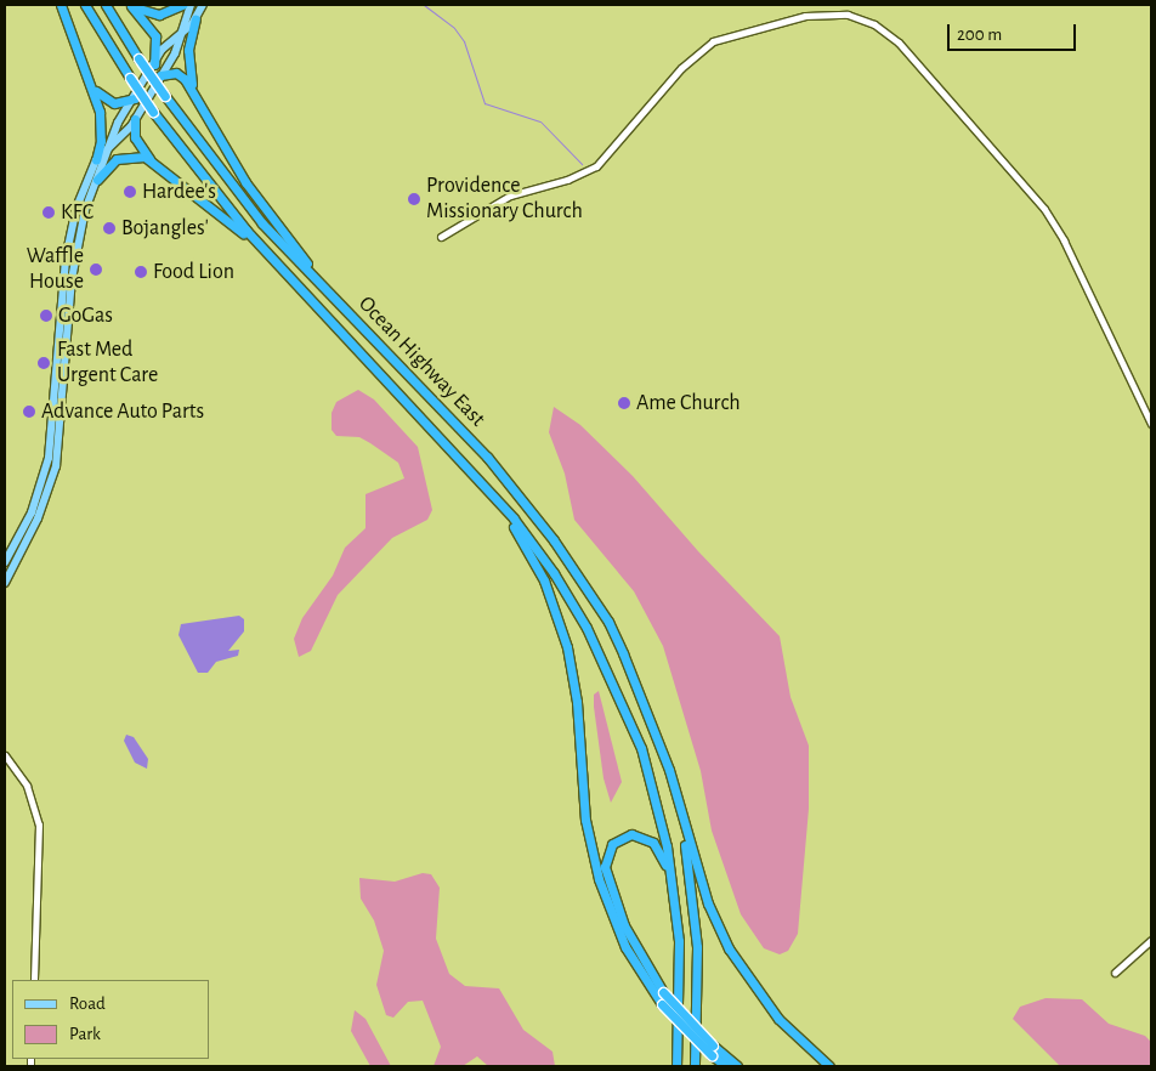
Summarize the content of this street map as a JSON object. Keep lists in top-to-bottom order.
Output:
{
  "streets": {
    "highway": ["Ocean Highway East"]
  },
  "places": [
    "Hardee's",
    "Providence Missionary Church",
    "KFC",
    "Bojangles'",
    "Waffle House",
    "Food Lion",
    "GoGas",
    "Fast Med Urgent Care",
    "Ame Church",
    "Advance Auto Parts"
  ],
  "legend": ["Road", "Park"],
  "scale_bar": "200 m"
}
